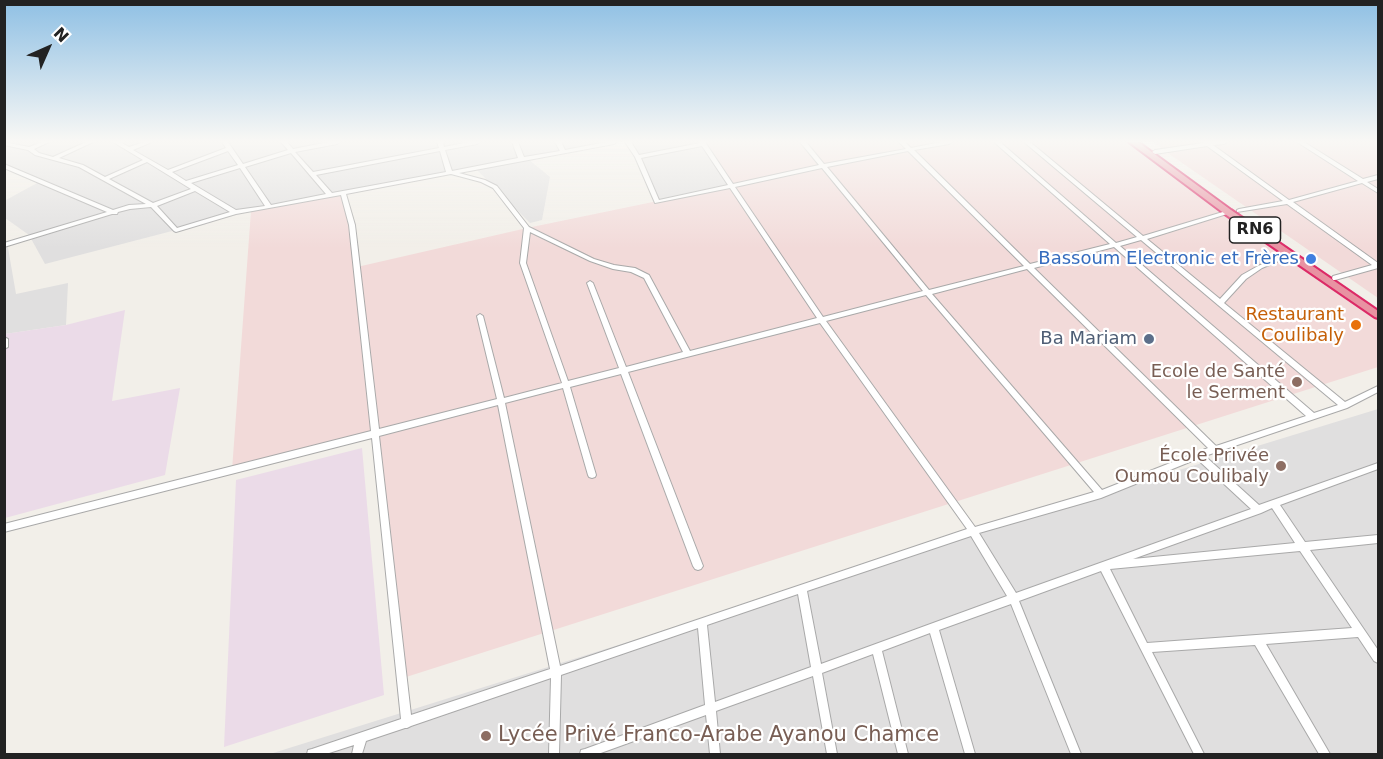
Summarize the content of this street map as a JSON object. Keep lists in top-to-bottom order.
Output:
{
  "streets": {
    "highway": ["RN6"]
  },
  "places": [
    "Bassoum Electronic et Frères",
    "Restaurant Coulibaly",
    "Ba Mariam",
    "Ecole de Santé le Serment",
    "École Privée Oumou Coulibaly",
    "Lycée Privé Franco-Arabe Ayanou Chamce"
  ],
  "north": "top right"
}
